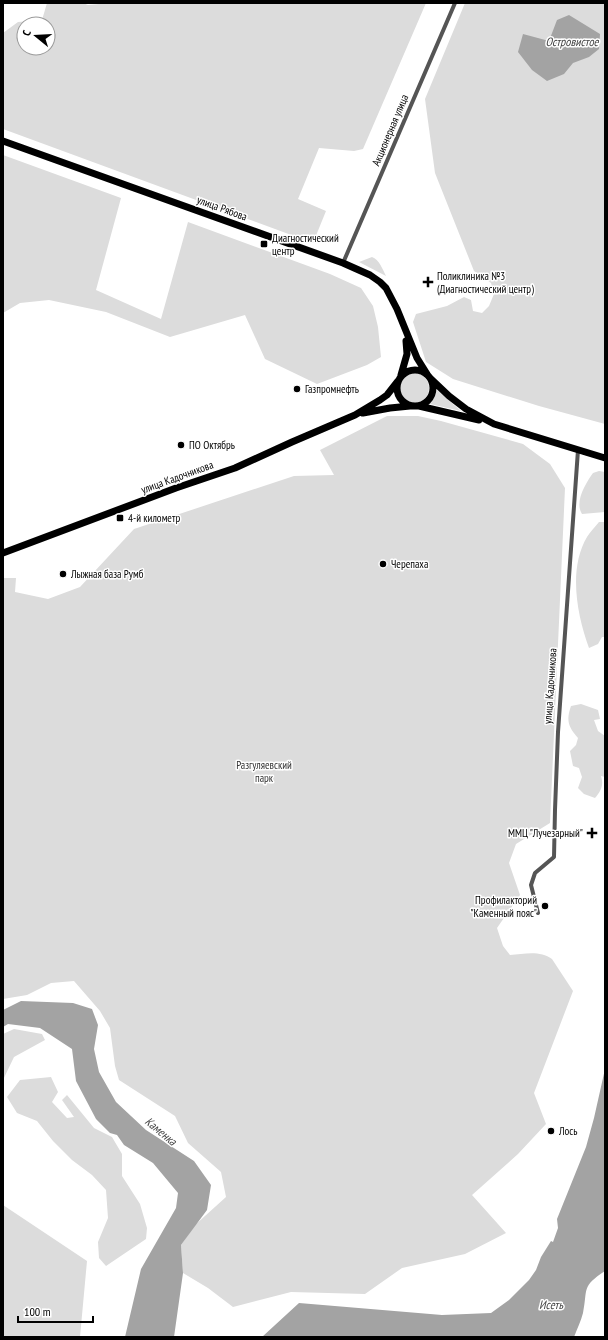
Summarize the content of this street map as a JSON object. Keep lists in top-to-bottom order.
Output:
{
  "streets": {
    "main road": ["улица Рябова", "улица Кадочникова"],
    "street": ["Акционерная улица"]
  },
  "crossings": [
    ["Акционерная улица", "улица Рябова"]
  ],
  "water": ["Островистое", "Каменка", "Исеть"],
  "parks": ["Разгуляевский парк"],
  "places": {
    "transit": ["Диагностический центр", "4-й километр"],
    "health": ["Поликлиника №3 (Диагностический центр)", "ММЦ \"Лучезарный\""],
    "other": [
      "Газпромнефть",
      "ПО Октябрь",
      "Черепаха",
      "Лыжная база Румб",
      "Профилакторий \"Каменный пояс\"",
      "Лось"
    ]
  },
  "scale_bar": "100 m",
  "north": "left"
}
